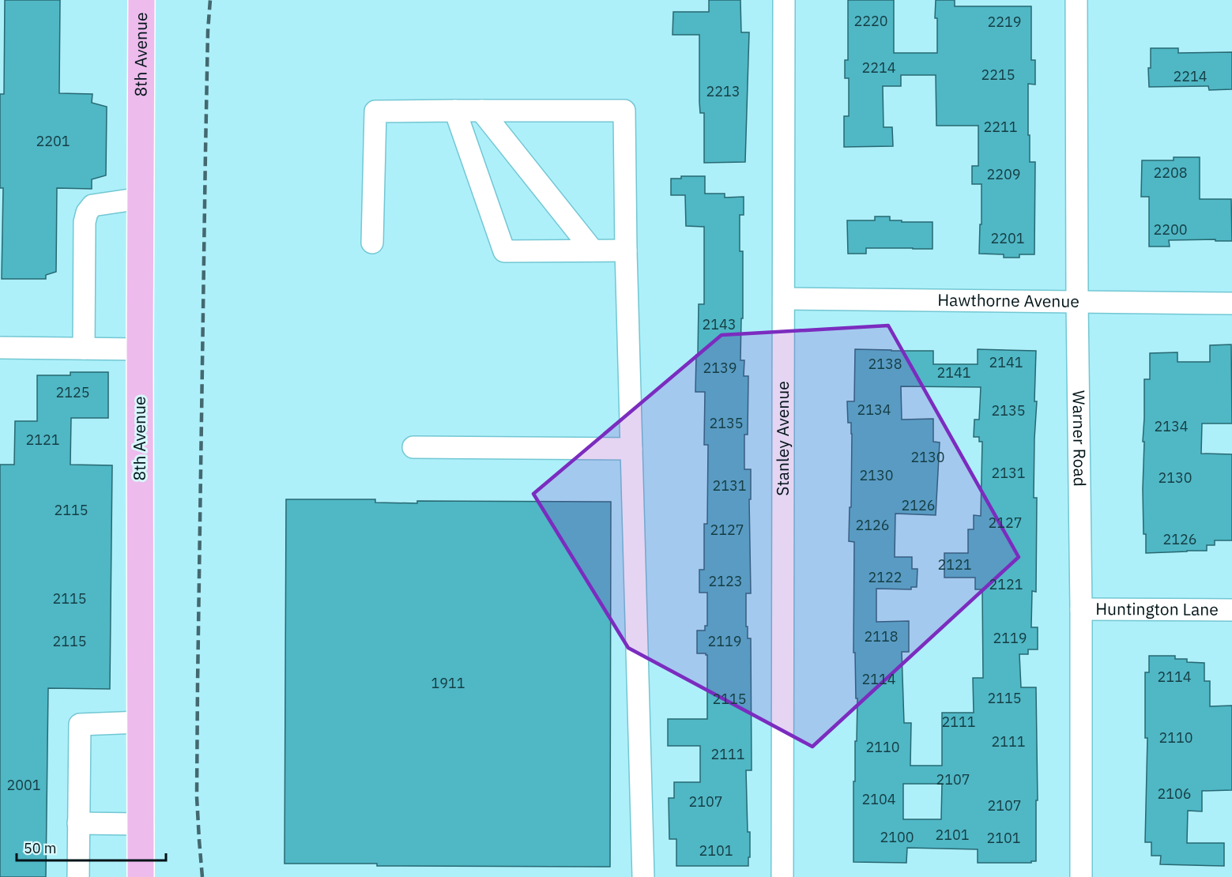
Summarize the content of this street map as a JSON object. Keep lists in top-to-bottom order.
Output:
{
  "streets": {
    "main road": ["8th Avenue"],
    "street": [
      "Hawthorne Avenue",
      "Stanley Avenue",
      "Warner Road",
      "Huntington Lane"
    ]
  },
  "crossings": [
    ["Hawthorne Avenue", "Stanley Avenue"],
    ["Hawthorne Avenue", "Warner Road"],
    ["Warner Road", "Huntington Lane"]
  ],
  "house_numbers": [
    "2220",
    "2219",
    "2214",
    "2215",
    "2214",
    "2213",
    "2211",
    "2201",
    "2208",
    "2209",
    "2200",
    "2201",
    "2143",
    "2141",
    "2138",
    "2139",
    "2141",
    "2125",
    "2134",
    "2135",
    "2135",
    "2134",
    "2121",
    "2130",
    "2131",
    "2130",
    "2130",
    "2131",
    "2126",
    "2115",
    "2127",
    "2126",
    "2127",
    "2126",
    "2121",
    "2122",
    "2123",
    "2121",
    "2115",
    "2118",
    "2119",
    "2115",
    "2119",
    "2114",
    "2114",
    "1911",
    "2115",
    "2115",
    "2111",
    "2110",
    "2111",
    "2110",
    "2111",
    "2107",
    "2001",
    "2106",
    "2104",
    "2107",
    "2107",
    "2101",
    "2100",
    "2101",
    "2101"
  ],
  "scale_bar": "50 m"
}
